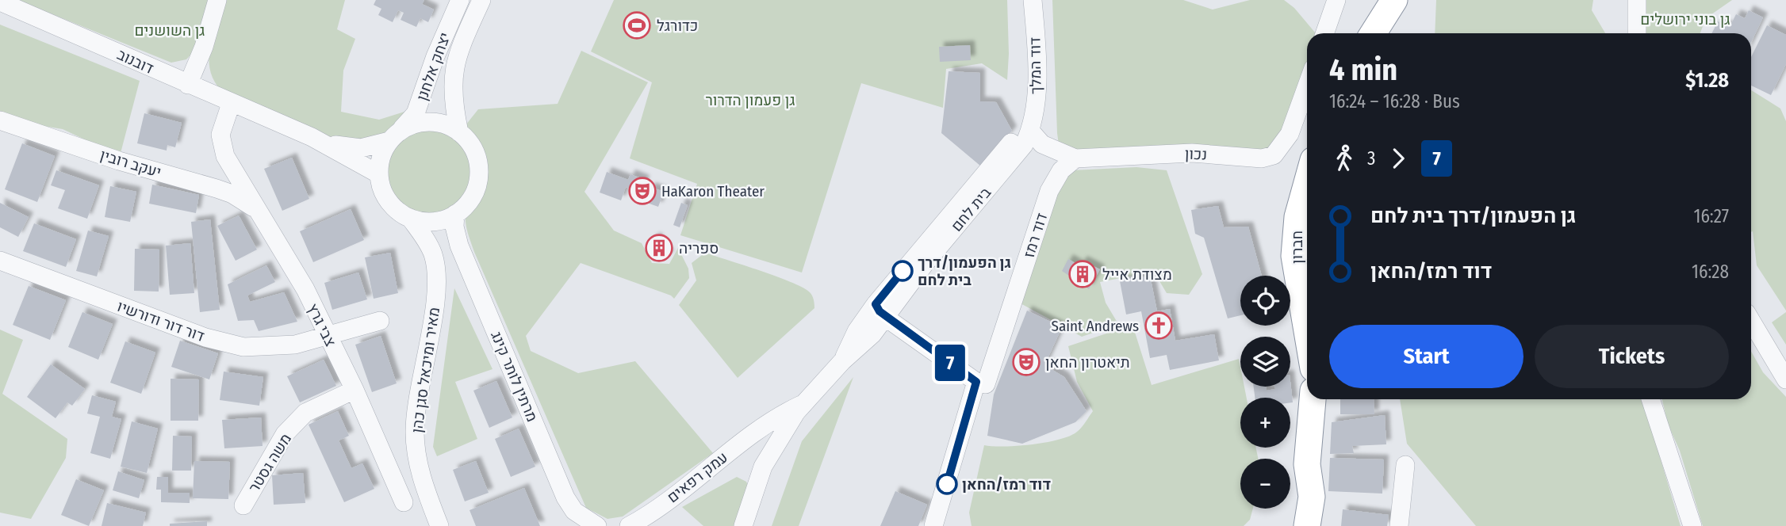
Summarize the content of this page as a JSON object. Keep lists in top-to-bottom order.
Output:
{
  "streets": {
    "highway": ["חברון"],
    "street": [
      "דובנוב",
      "דוד המלך",
      "יצחק אלחנן",
      "נכון",
      "יעקב רובין",
      "בית לחם",
      "דוד רמז",
      "דור דור ודורשיו",
      "צבי גרץ",
      "מאיר ומיכאל סגן כהן",
      "מרתין לותר קינג",
      "משה גסטר",
      "עמק רפאים"
    ]
  },
  "crossings": [
    ["דוד המלך", "נכון"],
    ["דוד המלך", "בית לחם"],
    ["יצחק אלחנן", "מאיר ומיכאל סגן כהן"],
    ["יצחק אלחנן", "מרתין לותר קינג"],
    ["נכון", "בית לחם"],
    ["נכון", "דוד רמז"],
    ["יעקב רובין", "צבי גרץ"],
    ["בית לחם", "עמק רפאים"],
    ["דור דור ודורשיו", "צבי גרץ"],
    ["צבי גרץ", "משה גסטר"],
    ["מאיר ומיכאל סגן כהן", "מרתין לותר קינג"]
  ],
  "parks": ["גן בוני ירושלים", "גן השושנים", "גן פעמון הדרור"],
  "places": {
    "sports": ["כדורגל"],
    "theatre": ["HaKaron Theater", "תיאטרון החאן"],
    "building": ["ספריה", "מצודת אייל"],
    "other": ["גן הפעמון/דרך בית לחם", "דוד רמז/החאן"],
    "church": ["Saint Andrews"]
  },
  "lines": ["bus line 7"],
  "page": {
    "on_map": "7",
    "heading": ["4 min", "16:24 – 16:28 · Bus", "$1.28"],
    "legs": ["3", "7"],
    "list": [
      {
        "name": "גן הפעמון/דרך בית לחם",
        "value": "16:27"
      },
      {
        "name": "דוד רמז/החאן",
        "value": "16:28"
      }
    ],
    "map_buttons": ["+", "−"],
    "buttons": ["Start", "Tickets"]
  }
}
